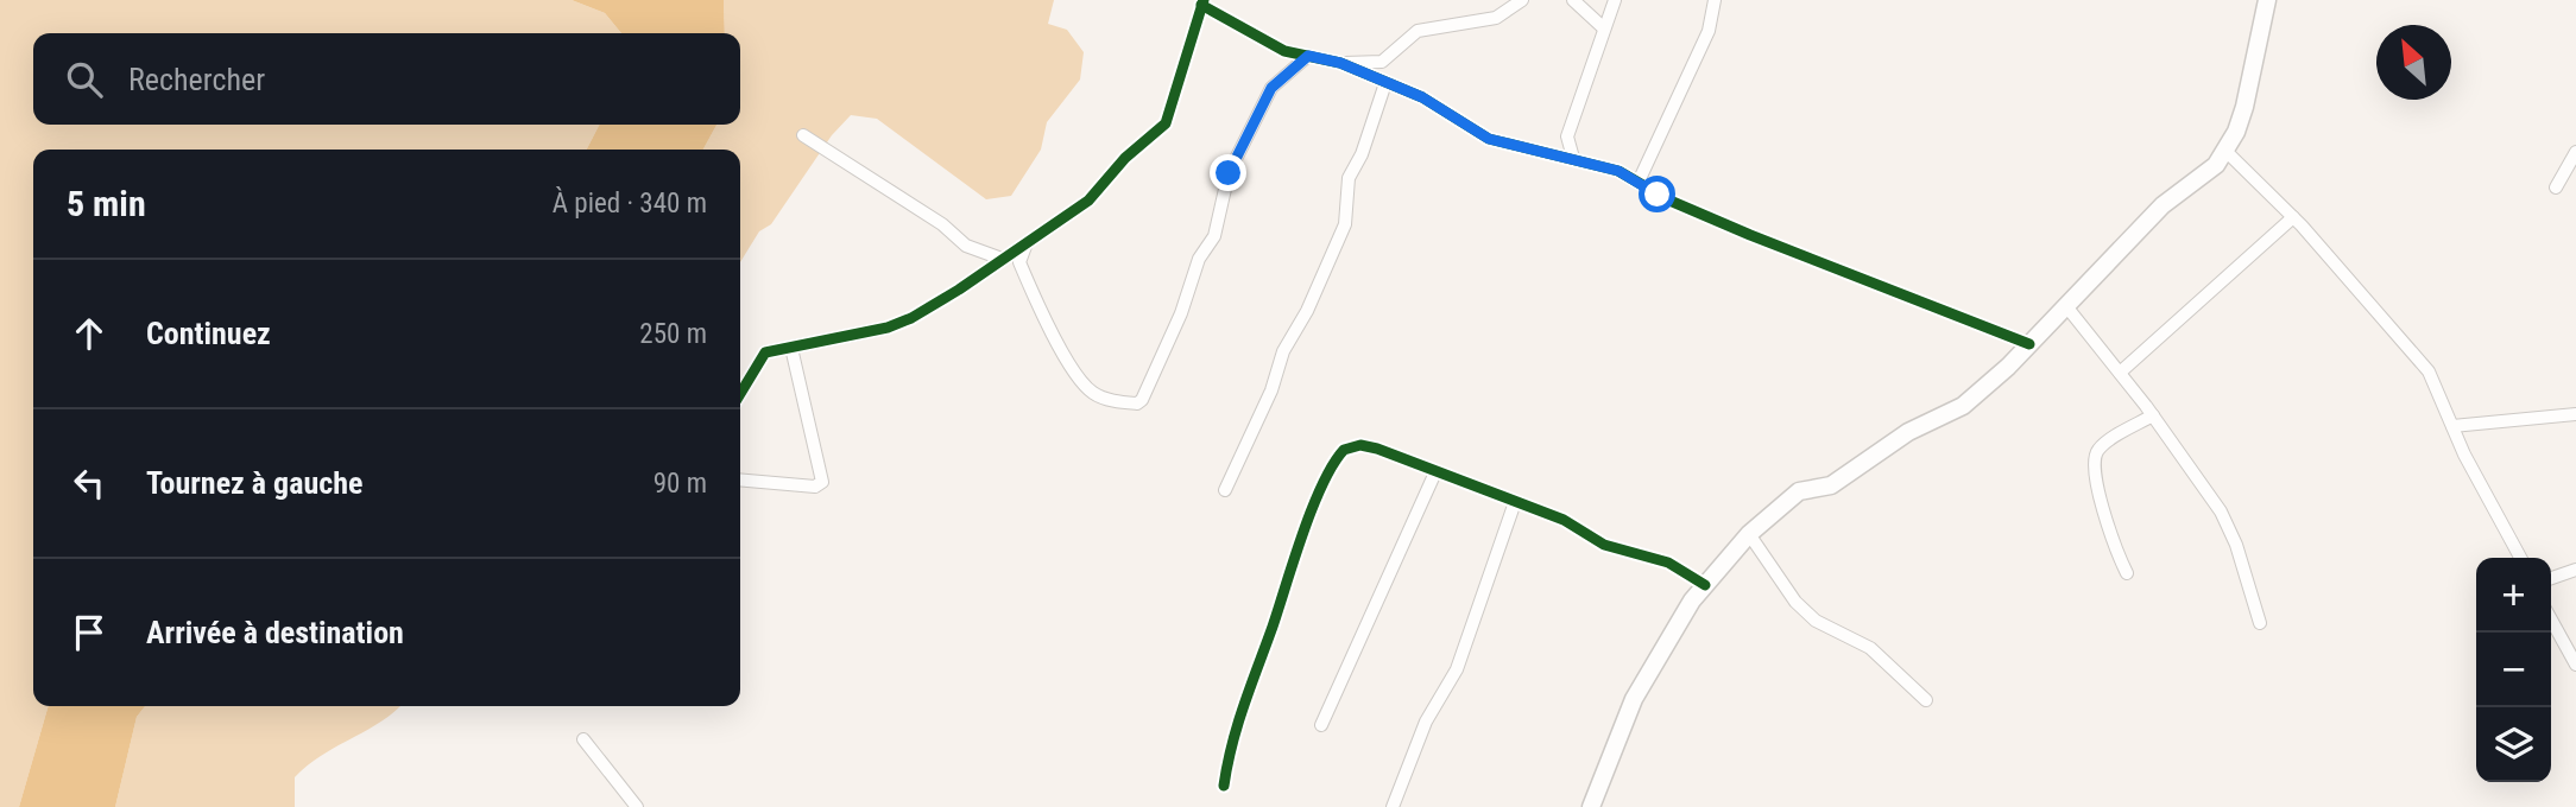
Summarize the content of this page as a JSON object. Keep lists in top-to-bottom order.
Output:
{
  "north": "top left",
  "page": {
    "search": "Rechercher",
    "heading": ["5 min", "À pied · 340 m"],
    "list": [
      ["Continuez", "250 m"],
      ["Tournez à gauche", "90 m"],
      "Arrivée à destination"
    ],
    "map_buttons": ["+", "−"]
  }
}
